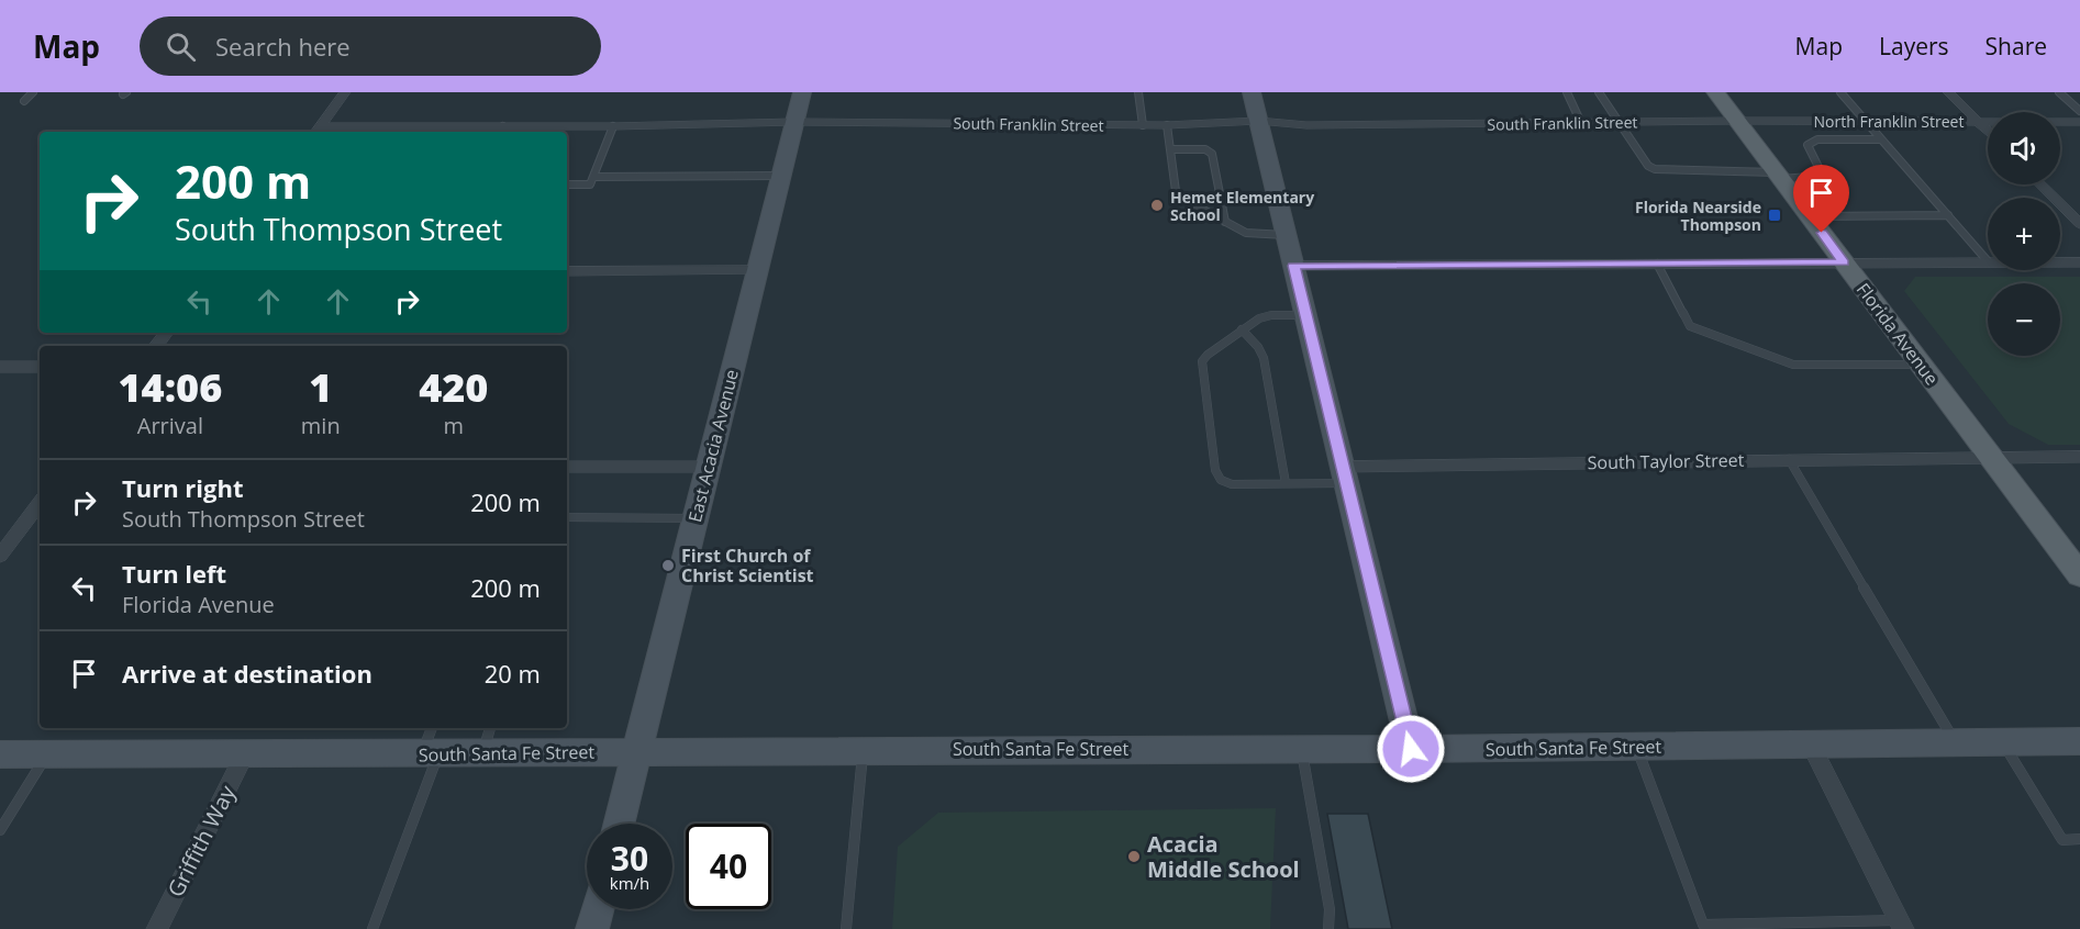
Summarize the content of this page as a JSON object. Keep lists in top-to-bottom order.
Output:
{
  "streets": {
    "main road": ["Florida Avenue"],
    "street": [
      "North Franklin Street",
      "South Franklin Street",
      "East Acacia Avenue",
      "South Taylor Street",
      "South Santa Fe Street",
      "Griffith Way"
    ]
  },
  "crossings": [
    ["North Franklin Street", "South Franklin Street"],
    ["North Franklin Street", "Florida Avenue"],
    ["South Franklin Street", "Florida Avenue"],
    ["South Franklin Street", "East Acacia Avenue"],
    ["Florida Avenue", "South Taylor Street"],
    ["East Acacia Avenue", "South Santa Fe Street"],
    ["South Santa Fe Street", "Griffith Way"]
  ],
  "places": {
    "other": ["Hemet Elementary School", "First Church of Christ Scientist", "Acacia Middle School"],
    "transit": ["Florida Nearside Thompson"]
  },
  "page": {
    "header": "Map",
    "search": "Search here",
    "nav": ["Map", "Layers", "Share"],
    "map_buttons": ["+", "−"],
    "turn": ["200 m", "South Thompson Street"],
    "eta": [
      "14:06",
      "Arrival",
      "1",
      "min",
      "420",
      "m"
    ],
    "list": [
      {
        "name": "Turn right",
        "note": "South Thompson Street",
        "value": "200 m"
      },
      {
        "name": "Turn left",
        "note": "Florida Avenue",
        "value": "200 m"
      },
      {
        "name": "Arrive at destination",
        "value": "20 m"
      }
    ],
    "speed": "30 km/h",
    "limit": "40"
  }
}
